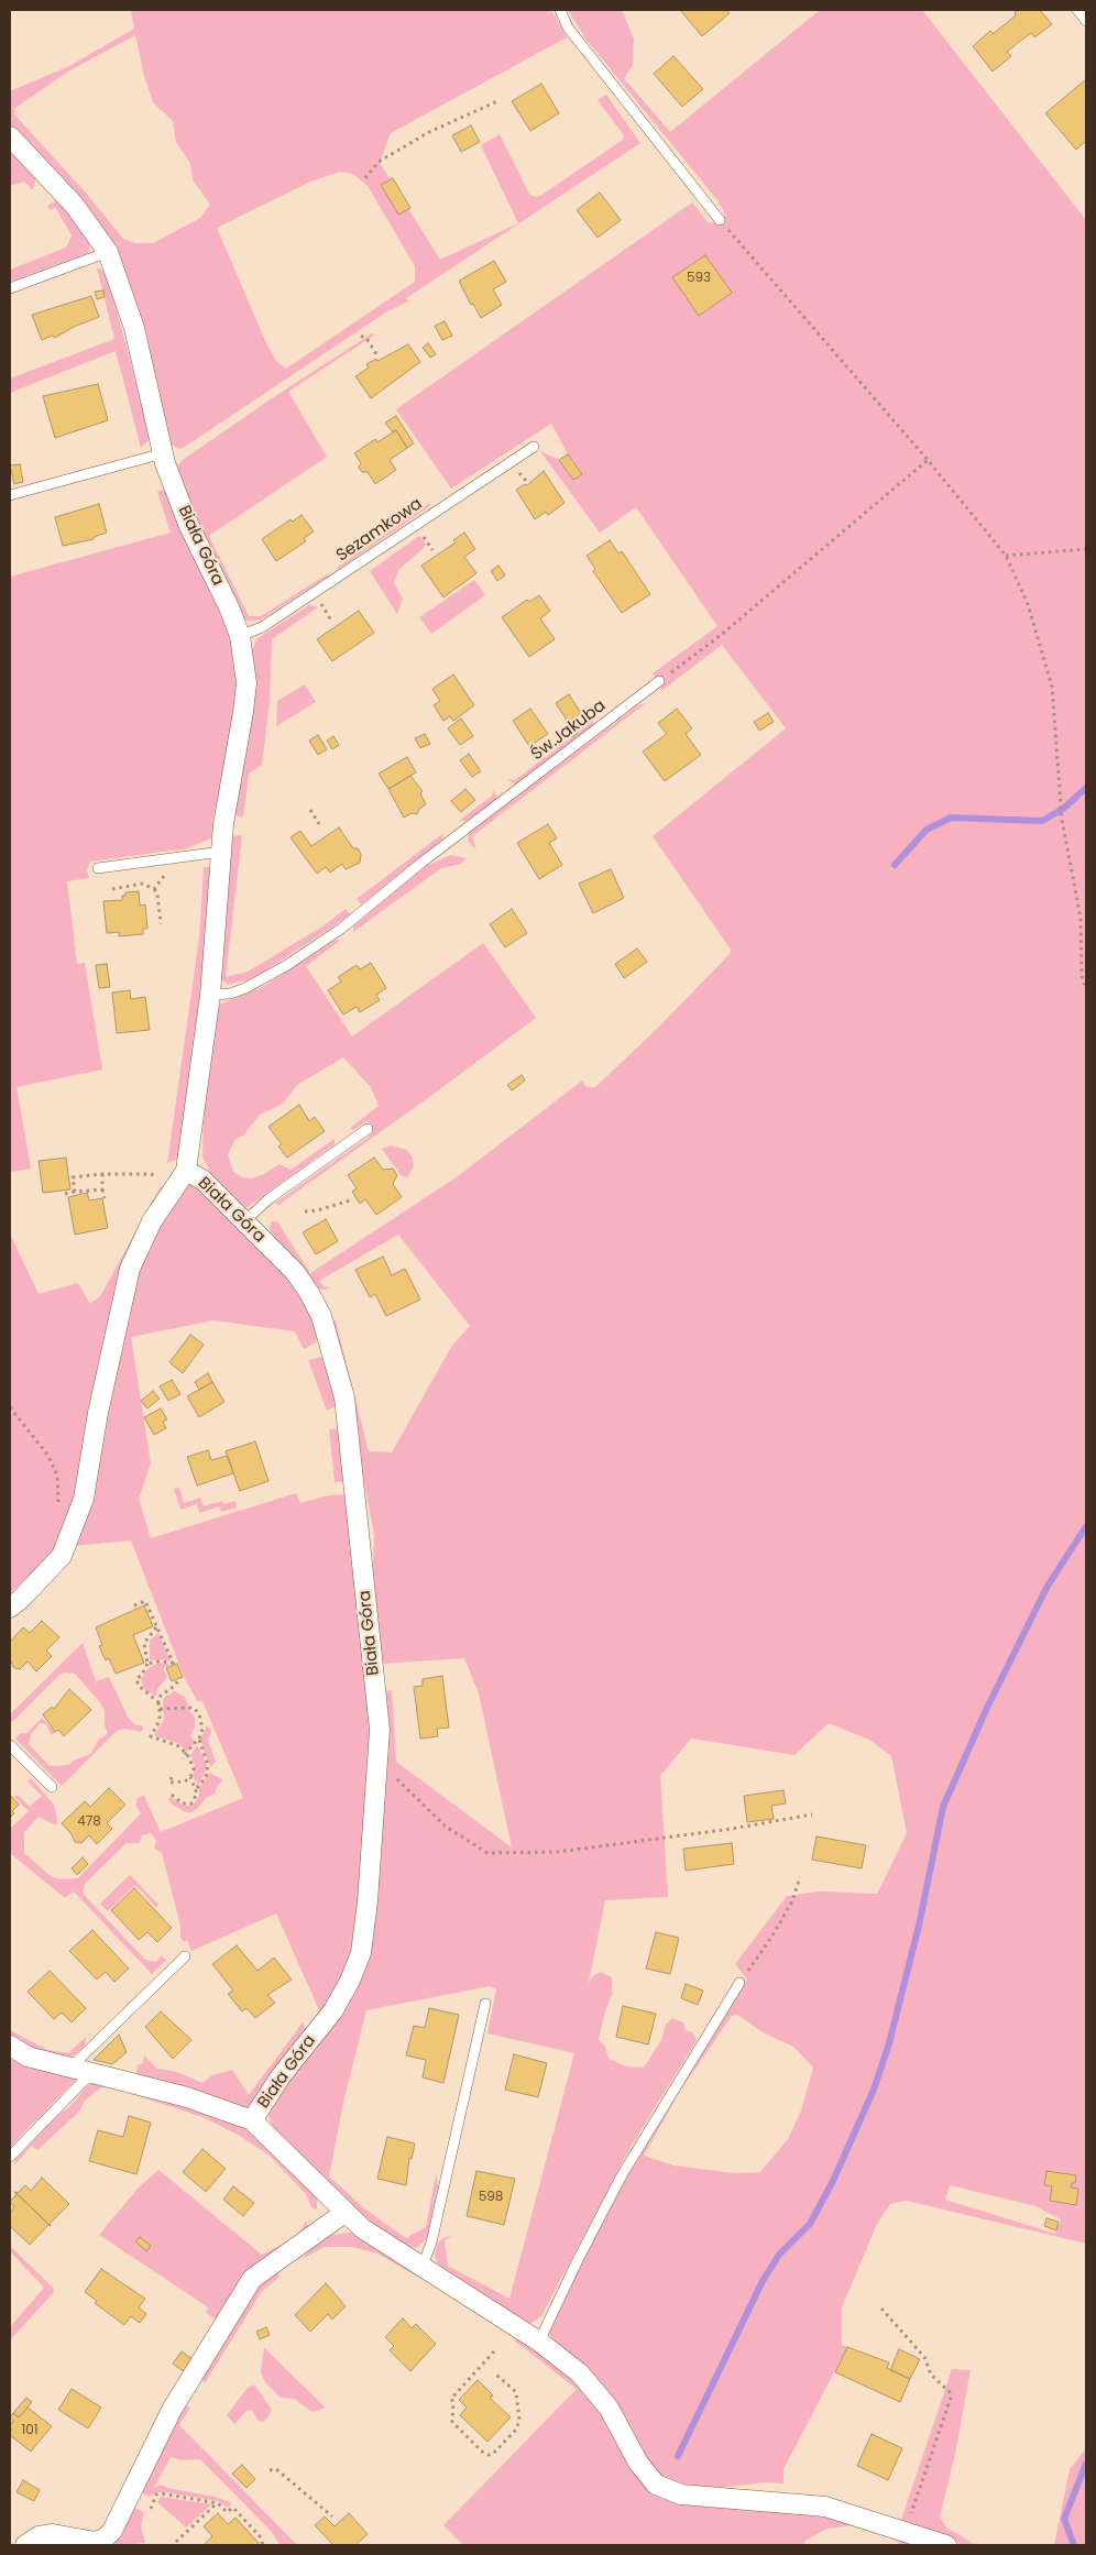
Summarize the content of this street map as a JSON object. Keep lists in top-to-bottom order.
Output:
{
  "streets": {
    "street": ["Biała Góra"],
    "lane": ["Sezamkowa", "Św.Jakuba"]
  },
  "crossings": [
    ["Sezamkowa", "Biała Góra"],
    ["Biała Góra", "Św.Jakuba"]
  ],
  "house_numbers": [
    "593",
    "478",
    "598",
    "101"
  ]
}
